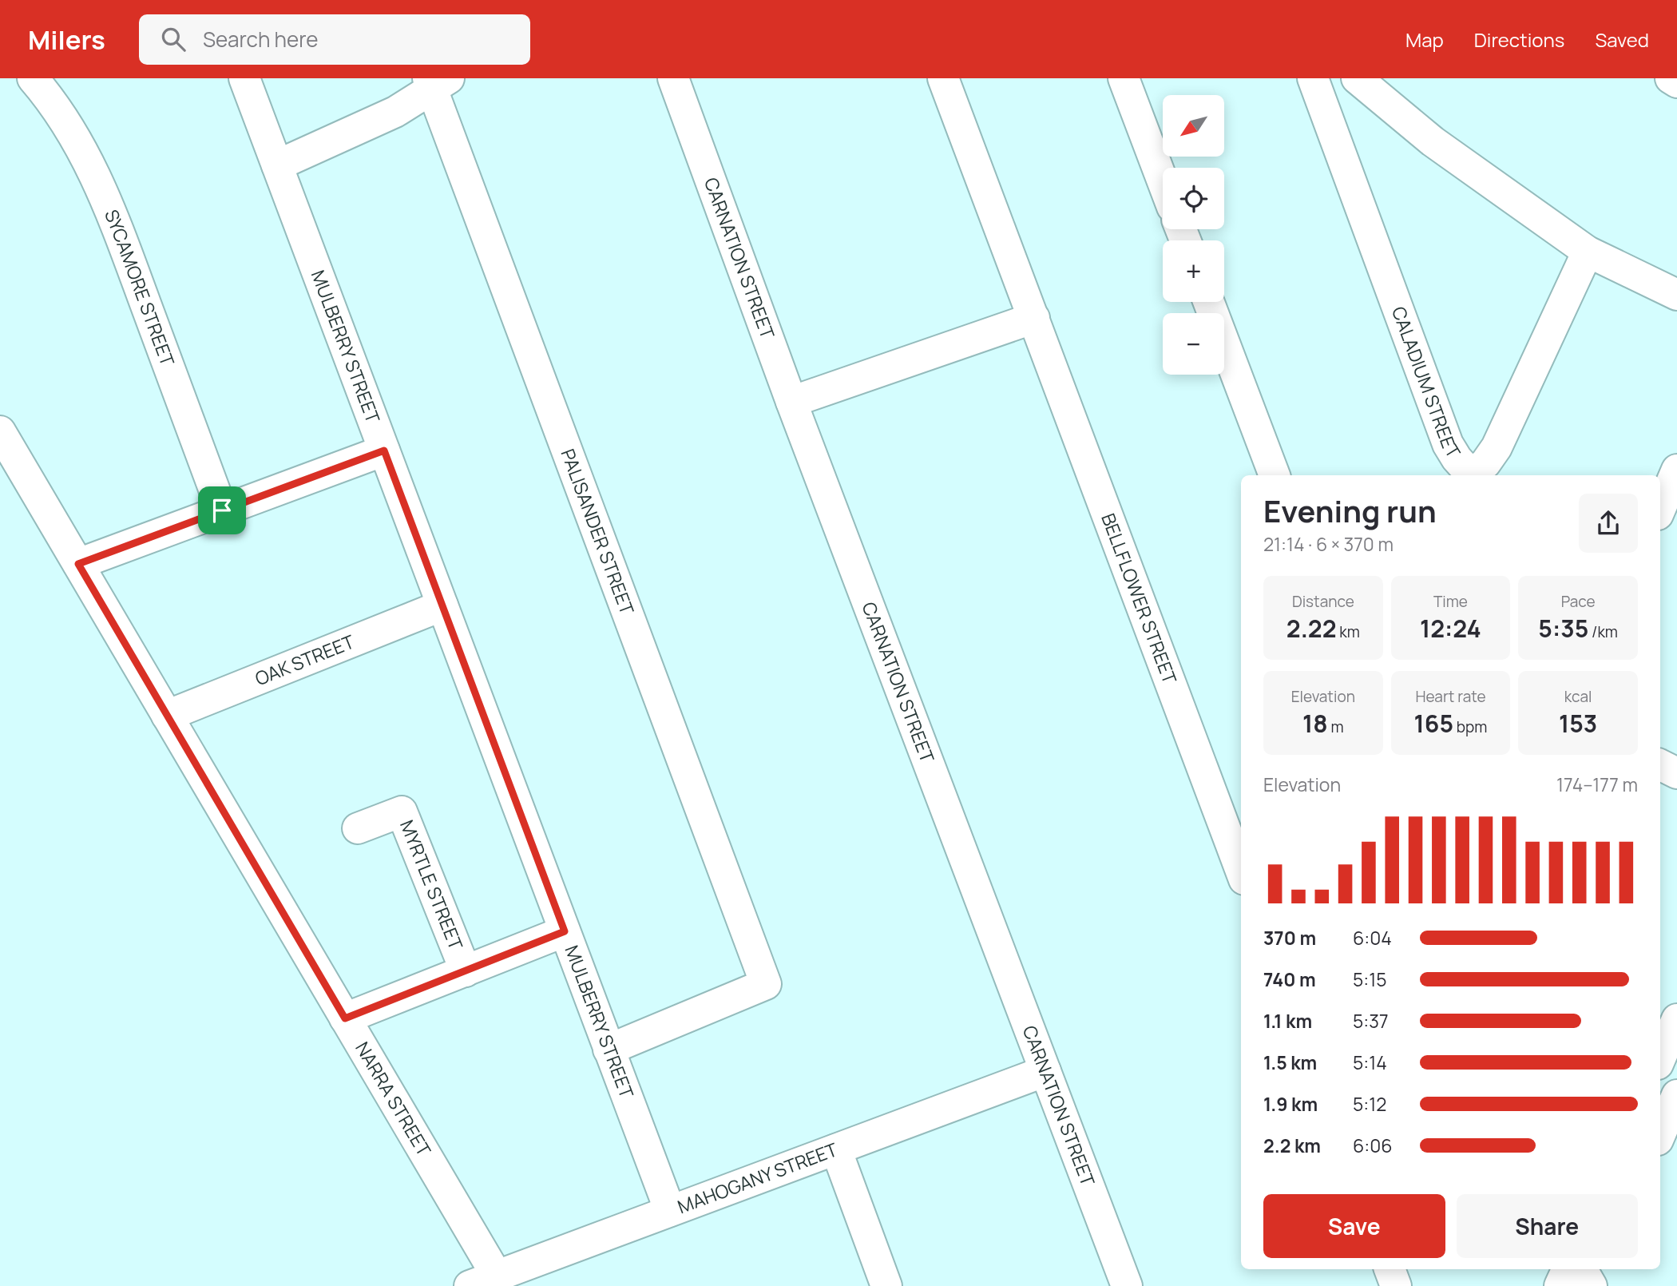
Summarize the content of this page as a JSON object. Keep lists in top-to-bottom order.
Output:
{
  "streets": {
    "street": [
      "CARNATION STREET",
      "SYCAMORE STREET",
      "MULBERRY STREET",
      "CALADIUM STREET",
      "PALISANDER STREET",
      "BELLFLOWER STREET",
      "OAK STREET",
      "MYRTLE STREET",
      "NARRA STREET",
      "MAHOGANY STREET"
    ]
  },
  "crossings": [
    ["CARNATION STREET", "MAHOGANY STREET"],
    ["MULBERRY STREET", "PALISANDER STREET"],
    ["MULBERRY STREET", "OAK STREET"],
    ["MULBERRY STREET", "MAHOGANY STREET"],
    ["OAK STREET", "NARRA STREET"],
    ["NARRA STREET", "MAHOGANY STREET"]
  ],
  "north": "bottom left",
  "page": {
    "header": "Milers",
    "search": "Search here",
    "nav": ["Map", "Directions", "Saved"],
    "map_buttons": ["+", "−"],
    "heading": ["Evening run", "21:14 · 6 × 370 m"],
    "stats": [
      ["Distance", "2.22 km"],
      ["Time", "12:24"],
      ["Pace", "5:35 /km"],
      ["Elevation", "18 m"],
      ["Heart rate", "165 bpm"],
      ["kcal", "153"]
    ],
    "chart": ["Elevation", "174–177 m"],
    "list": [
      {
        "name": "370 m",
        "note": "6:04"
      },
      {
        "name": "740 m",
        "note": "5:15"
      },
      {
        "name": "1.1 km",
        "note": "5:37"
      },
      {
        "name": "1.5 km",
        "note": "5:14"
      },
      {
        "name": "1.9 km",
        "note": "5:12"
      },
      {
        "name": "2.2 km",
        "note": "6:06"
      }
    ],
    "buttons": ["Save", "Share"]
  }
}
